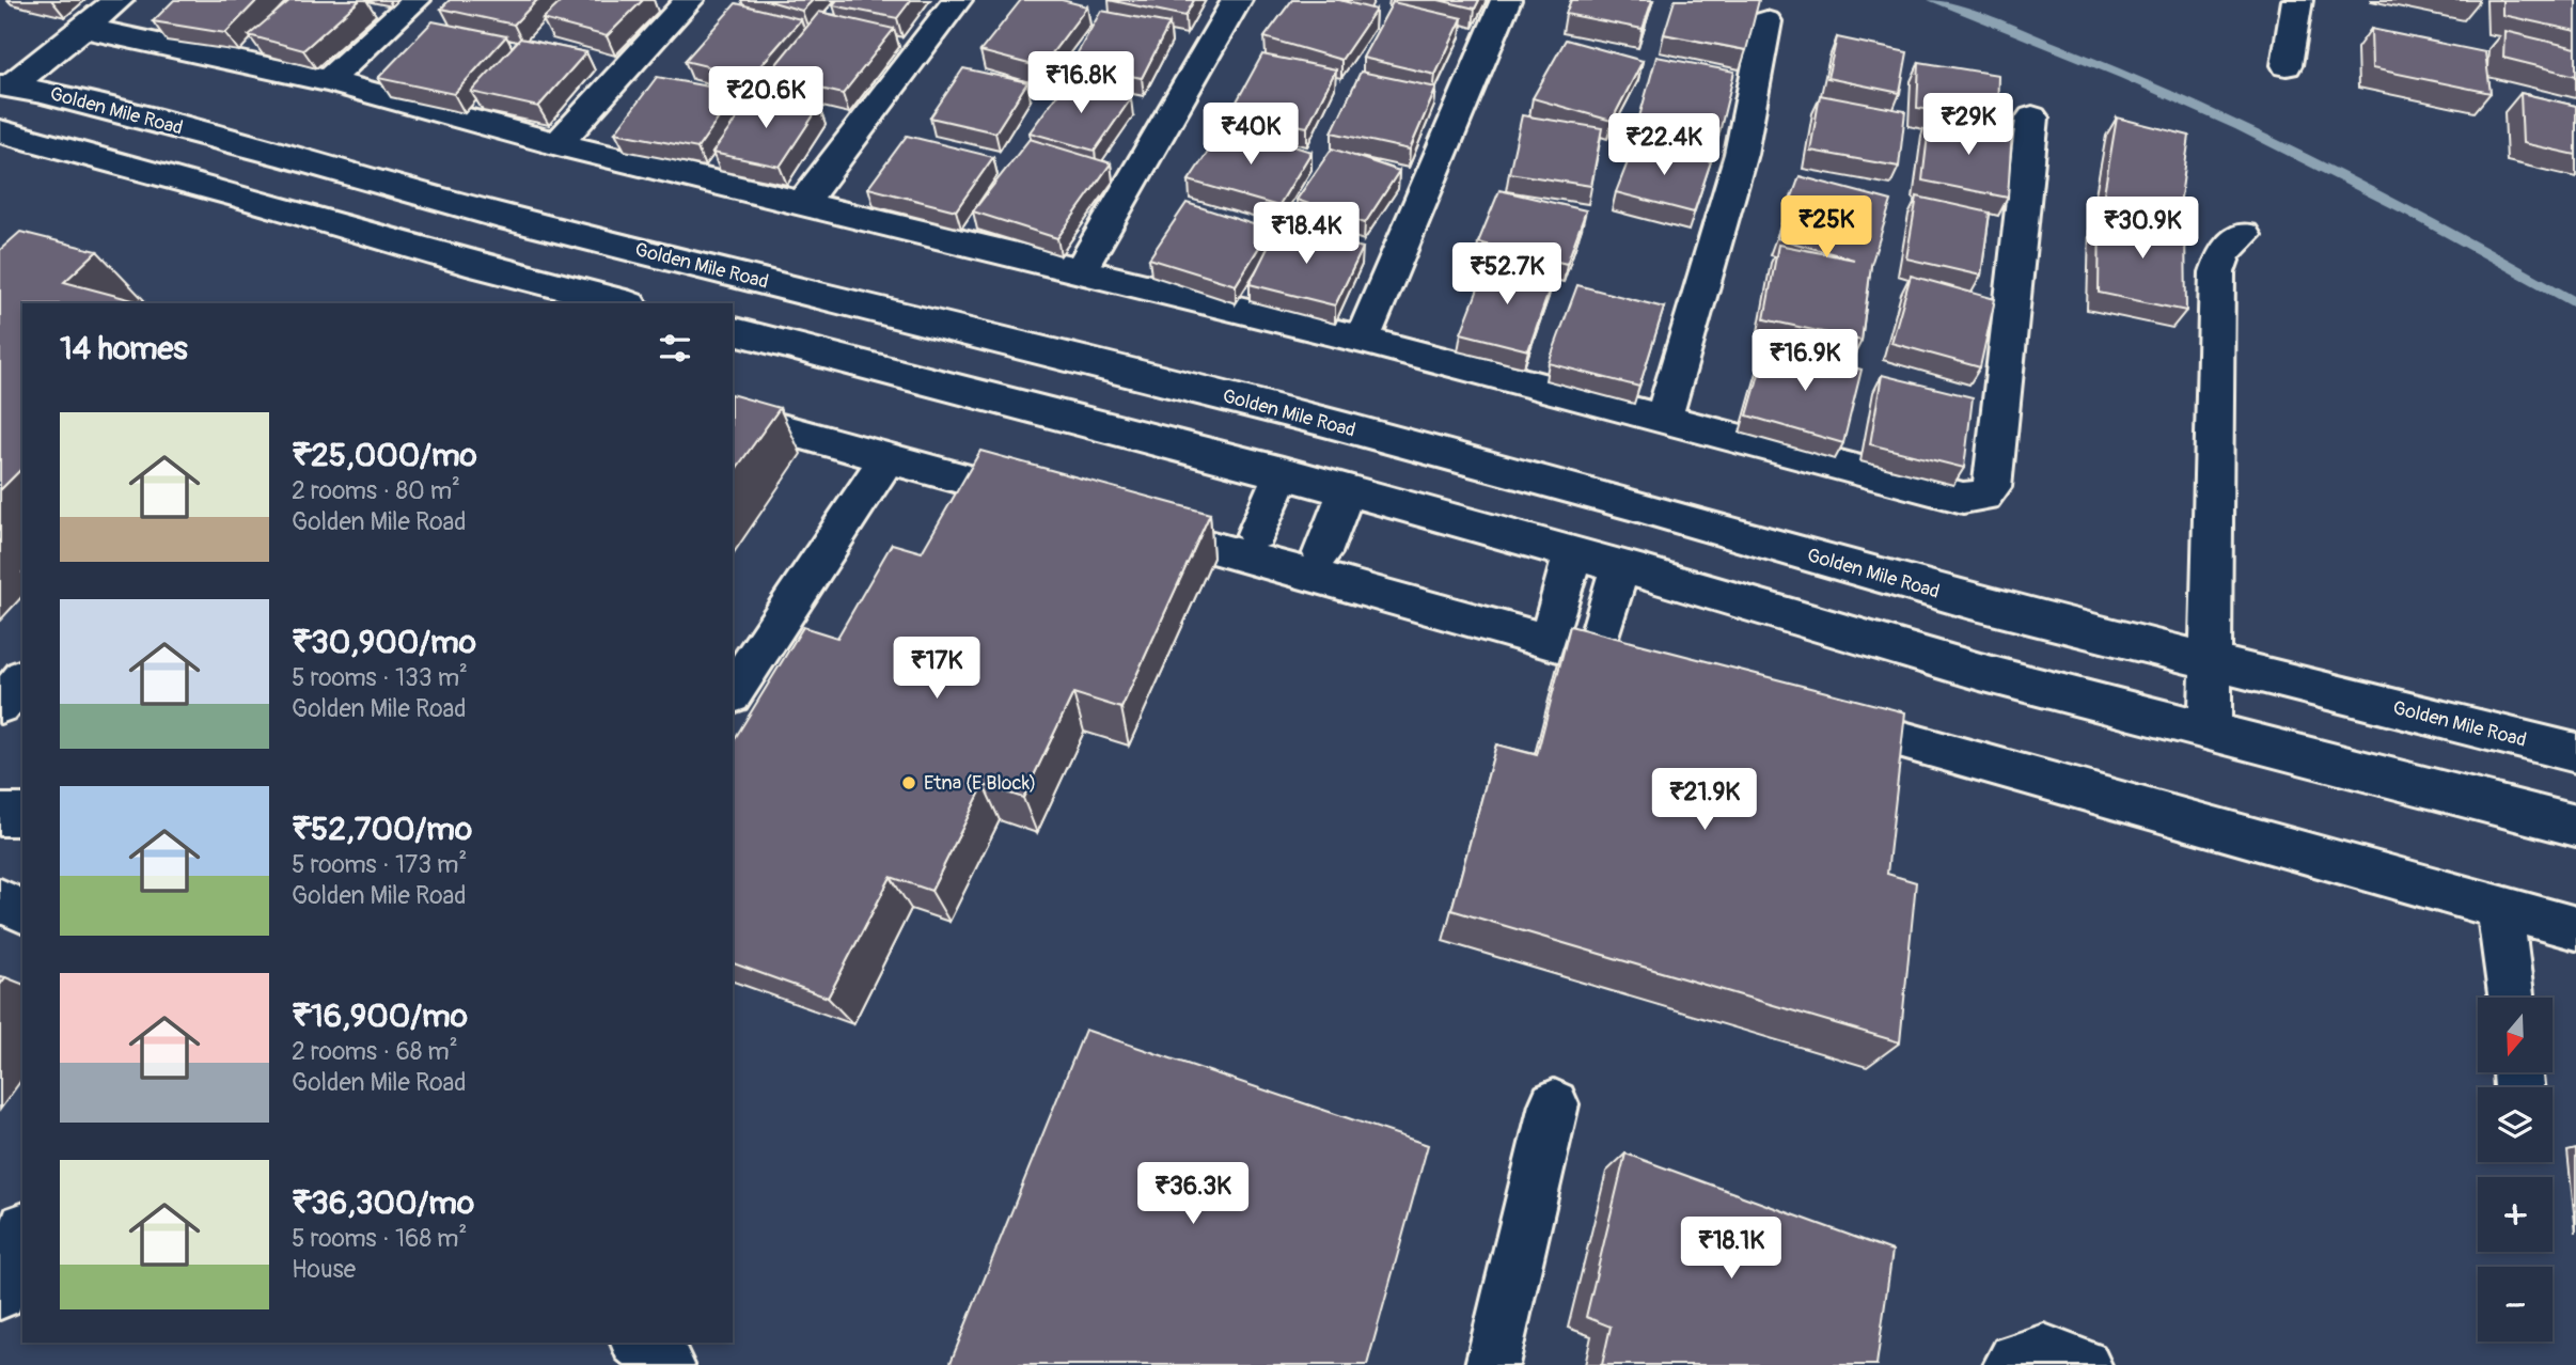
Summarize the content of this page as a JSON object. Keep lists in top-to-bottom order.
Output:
{
  "streets": {
    "street": ["Golden Mile Road"]
  },
  "places": ["Etna (E Block)"],
  "north": "bottom",
  "page": {
    "price": [
      "₹16.8K",
      "₹20.6K",
      "₹29K",
      "₹40K",
      "₹22.4K",
      "₹25K",
      "₹30.9K",
      "₹18.4K",
      "₹52.7K",
      "₹16.9K",
      "₹17K",
      "₹21.9K",
      "₹36.3K",
      "₹18.1K"
    ],
    "heading": "14 homes",
    "list": [
      {
        "name": "₹25,000/mo",
        "note": "2 rooms · 80 m² · Golden Mile Road"
      },
      {
        "name": "₹30,900/mo",
        "note": "5 rooms · 133 m² · Golden Mile Road"
      },
      {
        "name": "₹52,700/mo",
        "note": "5 rooms · 173 m² · Golden Mile Road"
      },
      {
        "name": "₹16,900/mo",
        "note": "2 rooms · 68 m² · Golden Mile Road"
      },
      {
        "name": "₹36,300/mo",
        "note": "5 rooms · 168 m² · House"
      }
    ],
    "map_buttons": ["+", "−"]
  }
}
